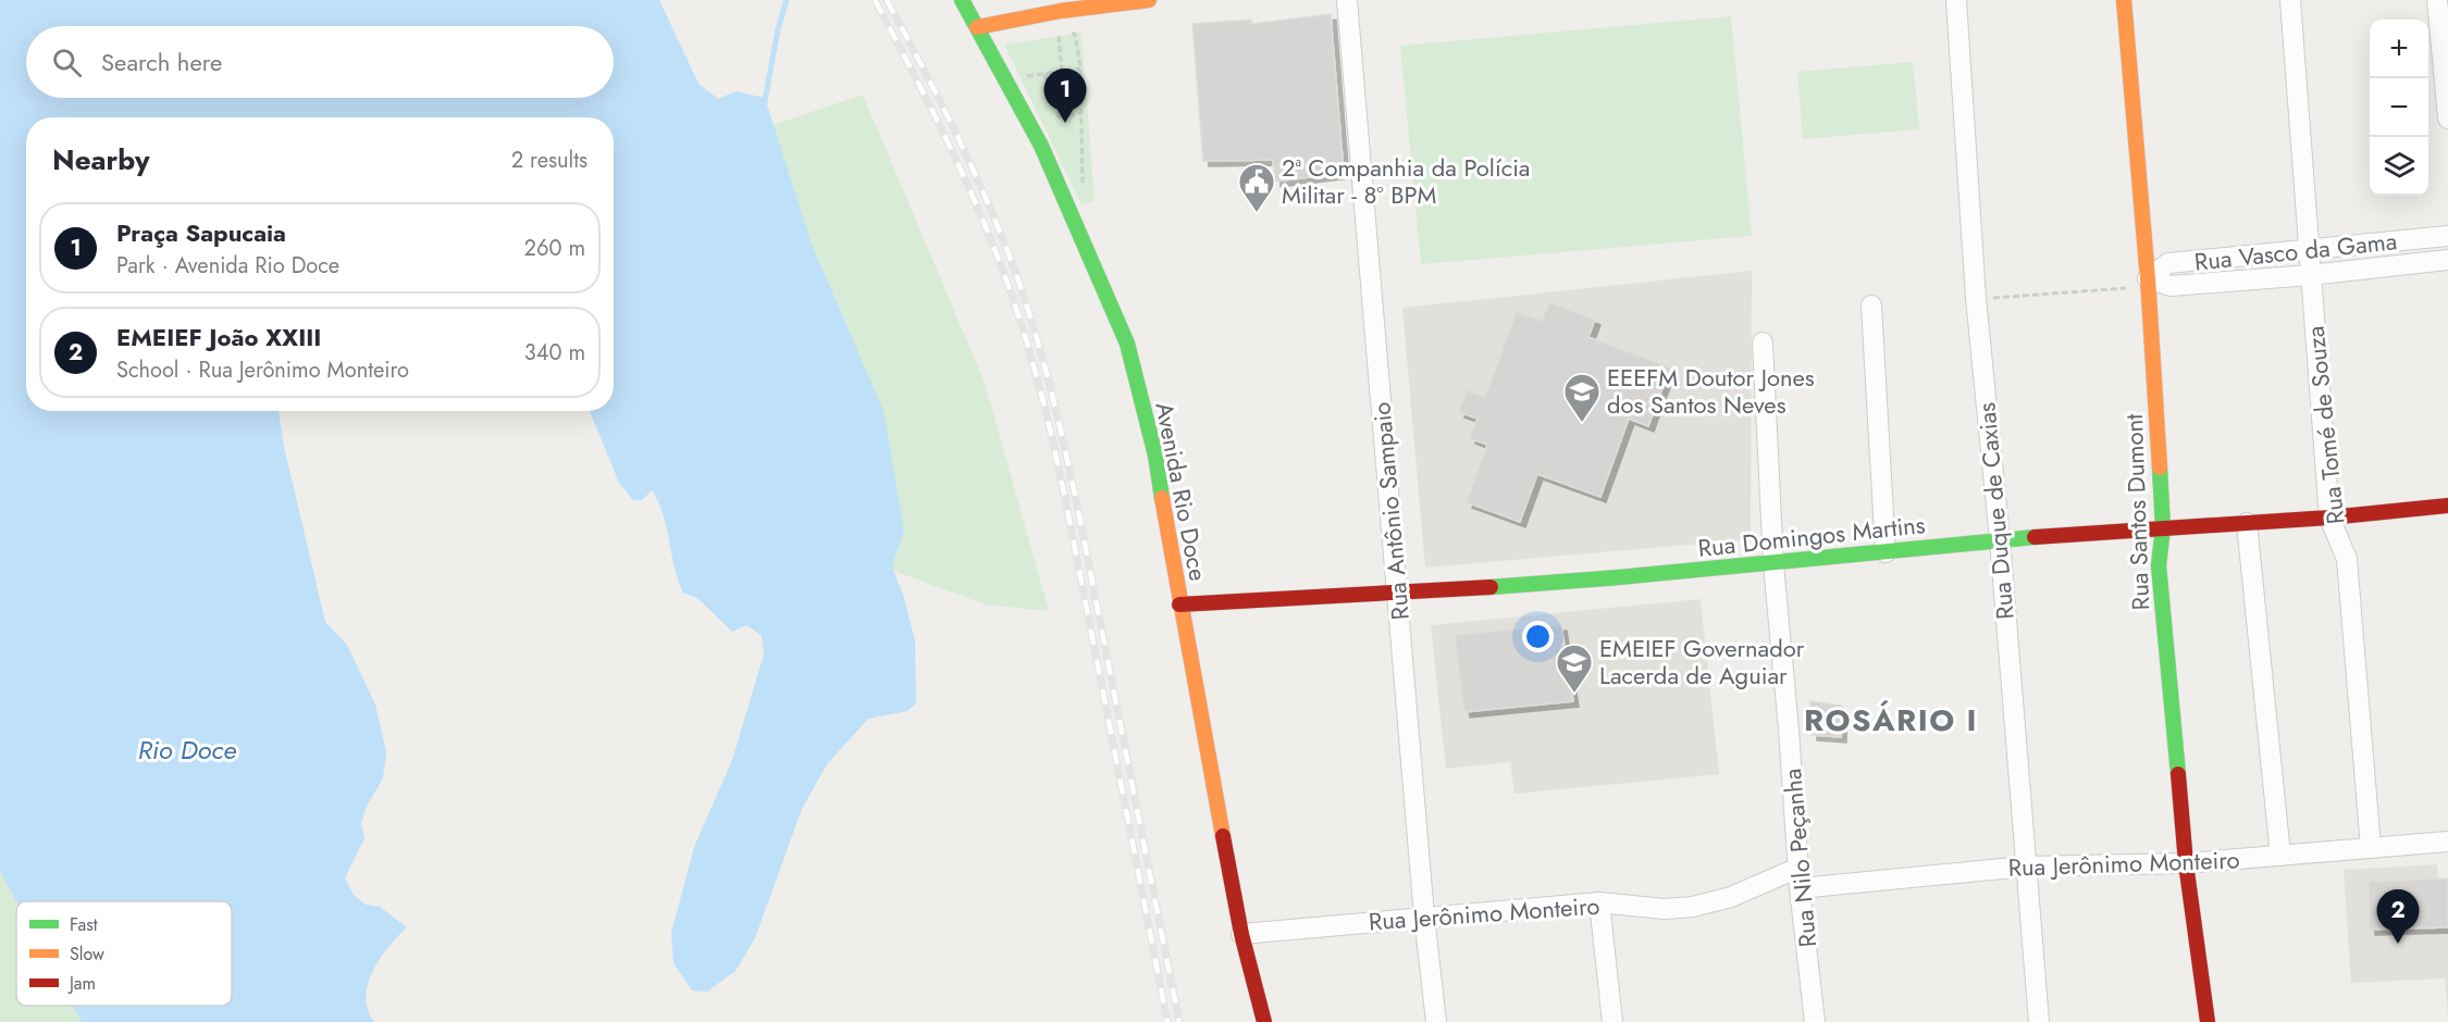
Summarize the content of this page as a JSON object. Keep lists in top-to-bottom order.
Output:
{
  "streets": {
    "street": [
      "Rua Vasco da Gama",
      "Rua Tomé de Souza",
      "Avenida Rio Doce",
      "Rua Antônio Sampaio",
      "Rua Duque de Caxias",
      "Rua Santos Dumont",
      "Rua Domingos Martins",
      "Rua Nilo Peçanha",
      "Rua Jerônimo Monteiro"
    ]
  },
  "crossings": [
    ["Rua Vasco da Gama", "Rua Tomé de Souza"],
    ["Rua Vasco da Gama", "Rua Santos Dumont"],
    ["Rua Tomé de Souza", "Rua Domingos Martins"],
    ["Rua Tomé de Souza", "Rua Jerônimo Monteiro"],
    ["Avenida Rio Doce", "Rua Domingos Martins"],
    ["Avenida Rio Doce", "Rua Jerônimo Monteiro"],
    ["Rua Antônio Sampaio", "Rua Domingos Martins"],
    ["Rua Antônio Sampaio", "Rua Jerônimo Monteiro"],
    ["Rua Duque de Caxias", "Rua Domingos Martins"],
    ["Rua Duque de Caxias", "Rua Jerônimo Monteiro"],
    ["Rua Santos Dumont", "Rua Domingos Martins"],
    ["Rua Santos Dumont", "Rua Jerônimo Monteiro"],
    ["Rua Domingos Martins", "Rua Nilo Peçanha"],
    ["Rua Nilo Peçanha", "Rua Jerônimo Monteiro"]
  ],
  "districts": ["ROSÁRIO I"],
  "water": ["Rio Doce"],
  "places": {
    "public building": ["2ª Companhia da Polícia Militar - 8º BPM"],
    "school or university": ["EEEFM Doutor Jones dos Santos Neves", "EMEIEF Governador Lacerda de Aguiar"]
  },
  "legend": ["Fast", "Slow", "Jam"],
  "page": {
    "map_buttons": ["+", "−"],
    "search": "Search here",
    "pins": ["1", "2"],
    "heading": ["Nearby", "2 results"],
    "list": [
      {
        "mark": "1",
        "name": "Praça Sapucaia",
        "note": "Park · Avenida Rio Doce",
        "value": "260 m"
      },
      {
        "mark": "2",
        "name": "EMEIEF João XXIII",
        "note": "School · Rua Jerônimo Monteiro",
        "value": "340 m"
      }
    ]
  }
}
